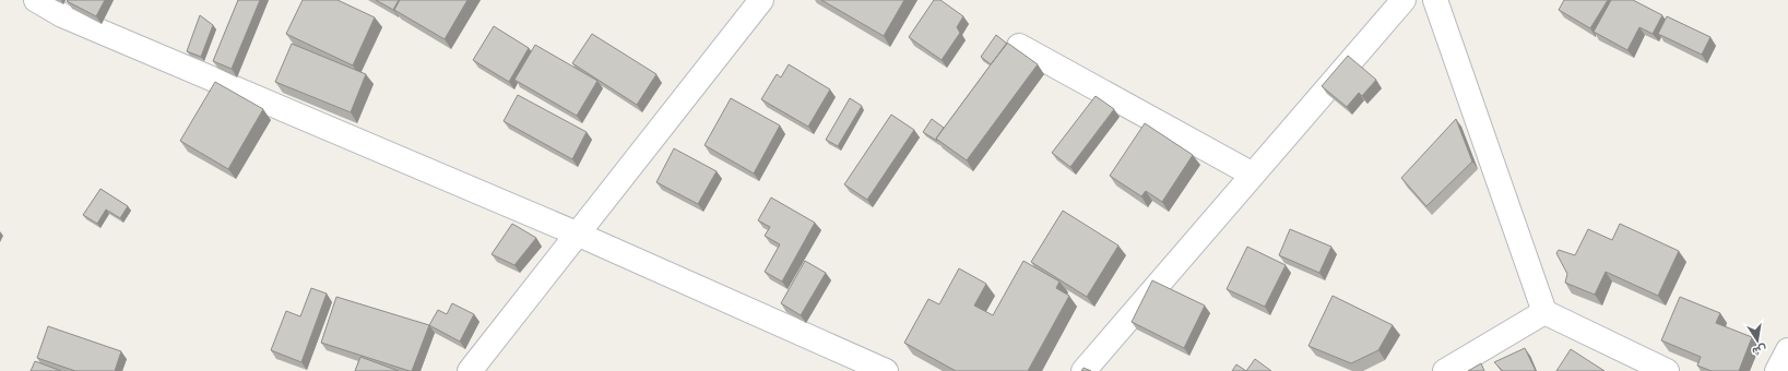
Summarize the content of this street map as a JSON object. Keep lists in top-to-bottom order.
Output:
{
  "north": "bottom"
}
